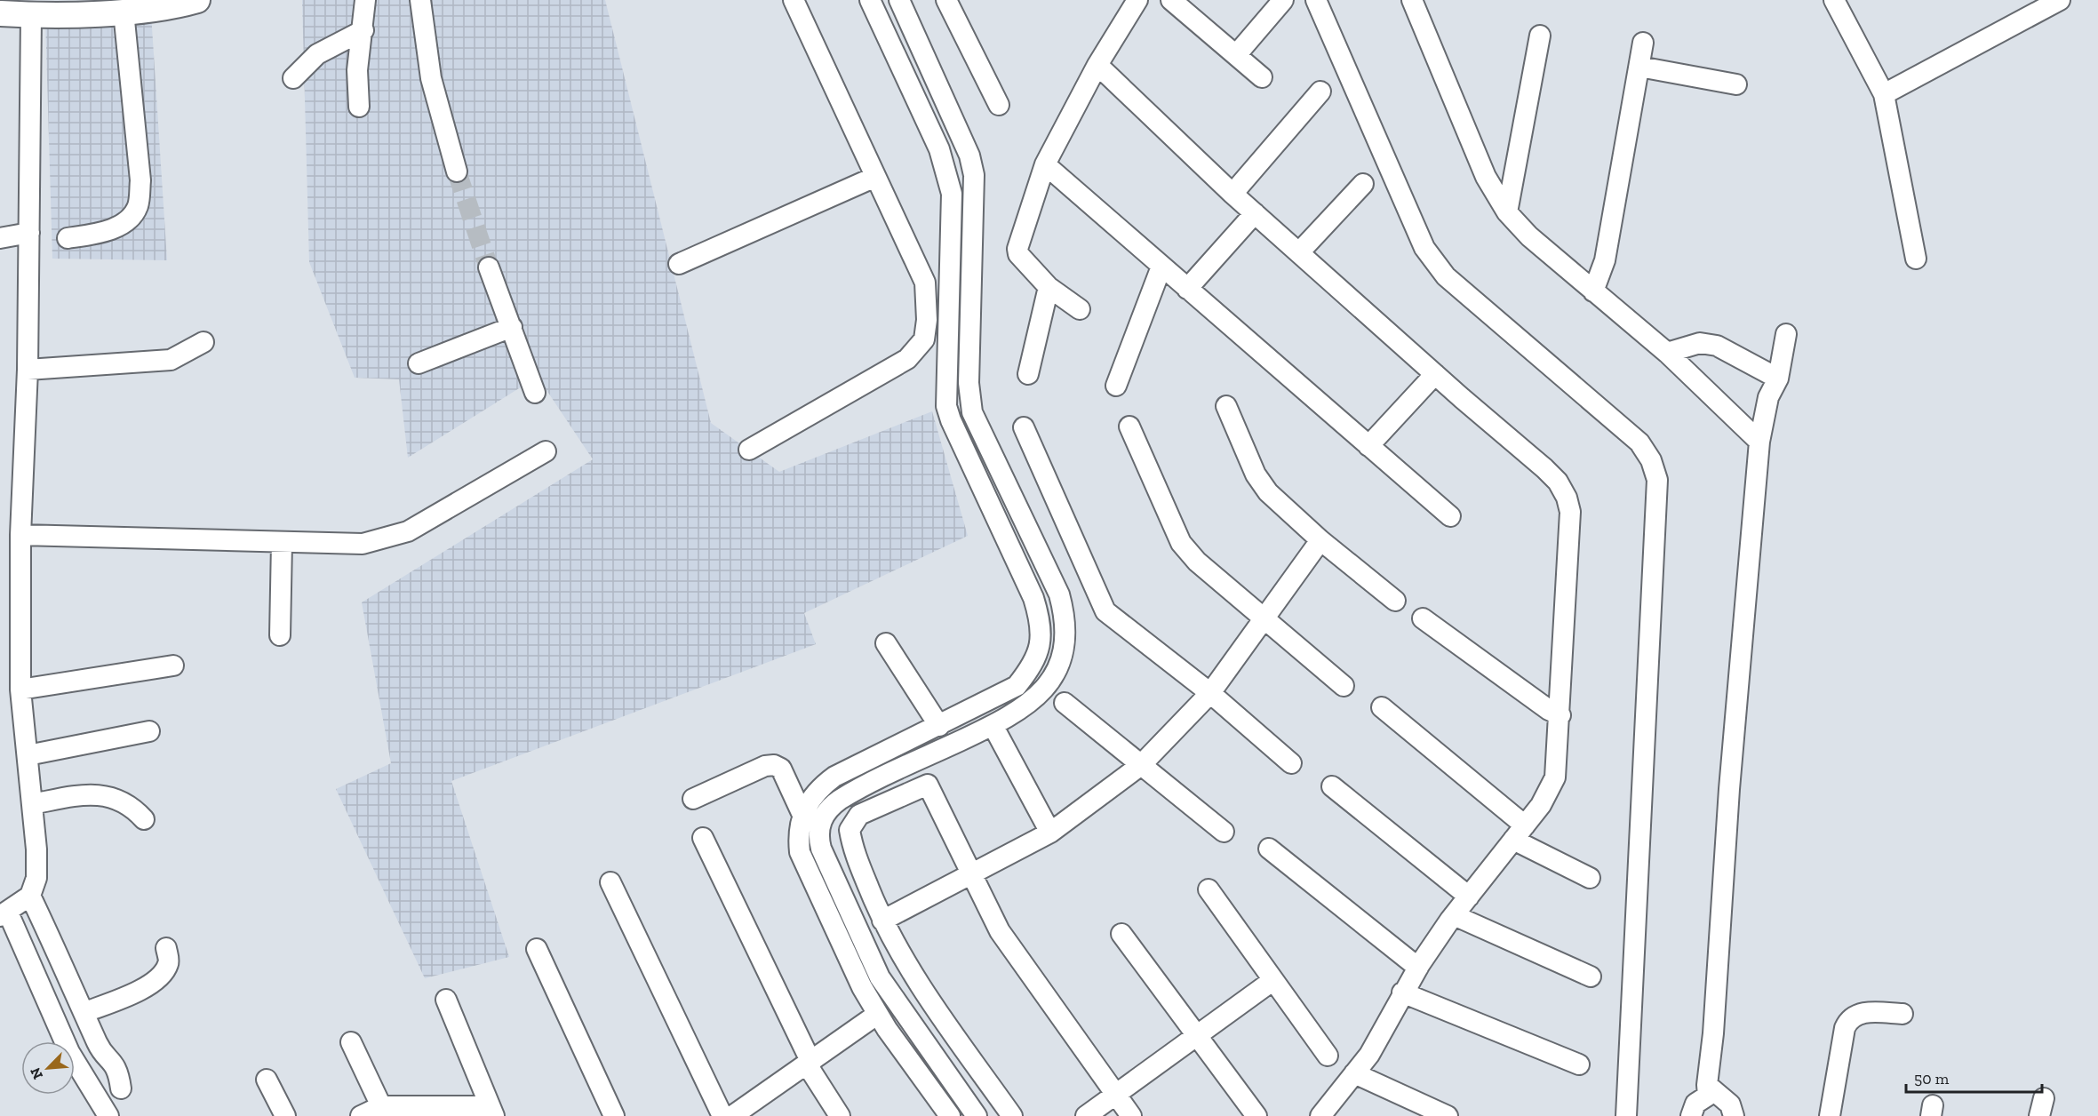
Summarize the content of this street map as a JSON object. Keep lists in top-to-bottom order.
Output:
{
  "scale_bar": "50 m",
  "north": "bottom left"
}
